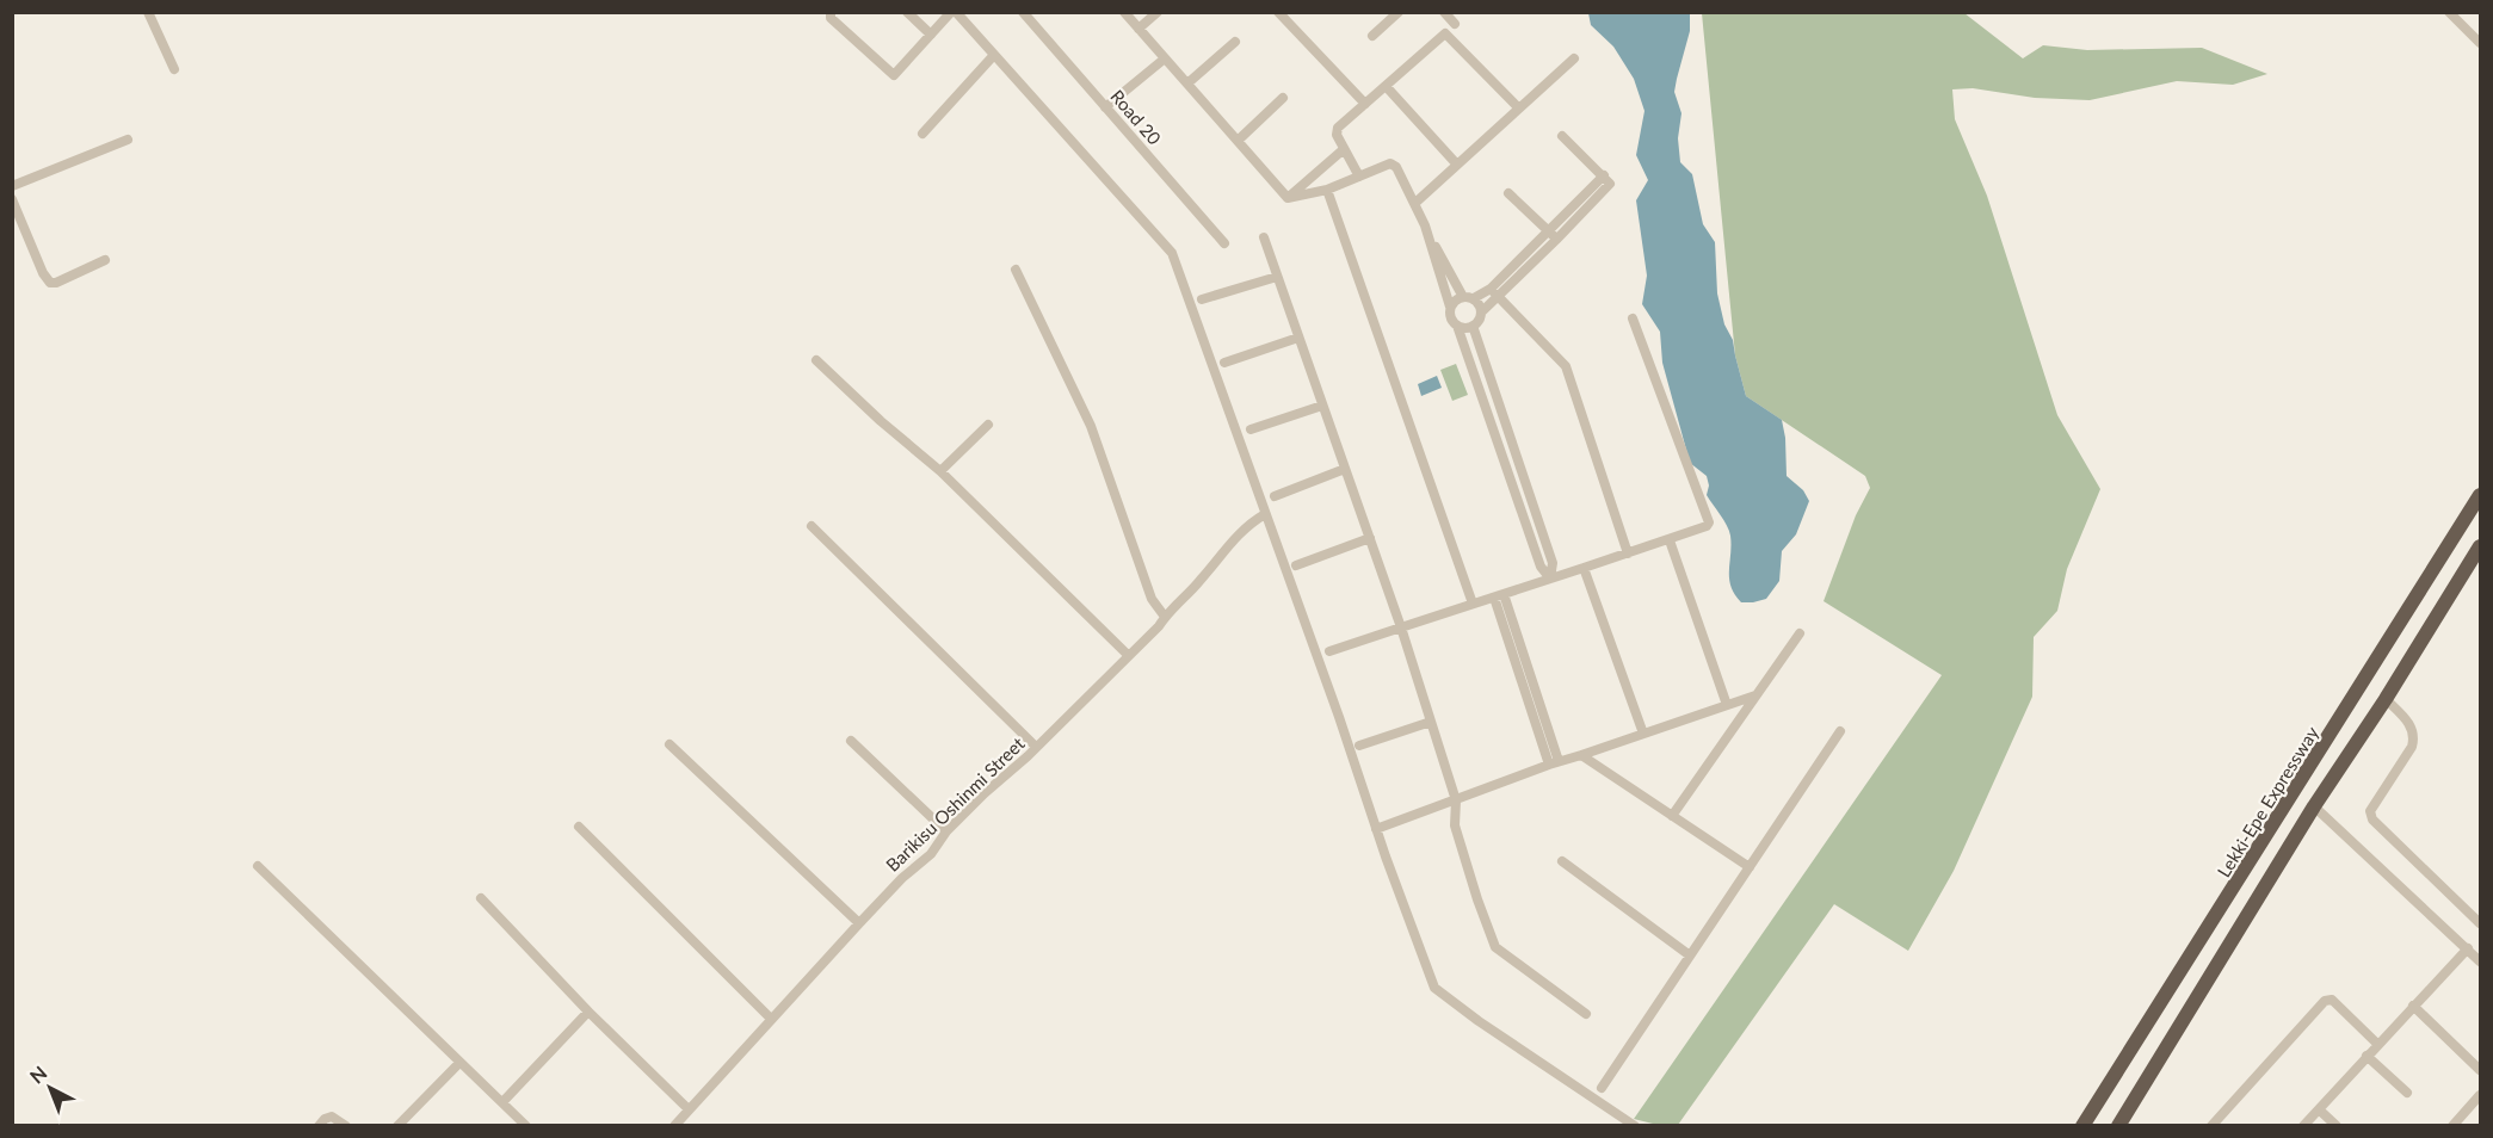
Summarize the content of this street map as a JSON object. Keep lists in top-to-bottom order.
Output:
{
  "streets": {
    "highway": ["Lekki-Epe Expressway"],
    "street": ["Road 20", "Barikisu Oshinmi Street"]
  },
  "north": "top left"
}
